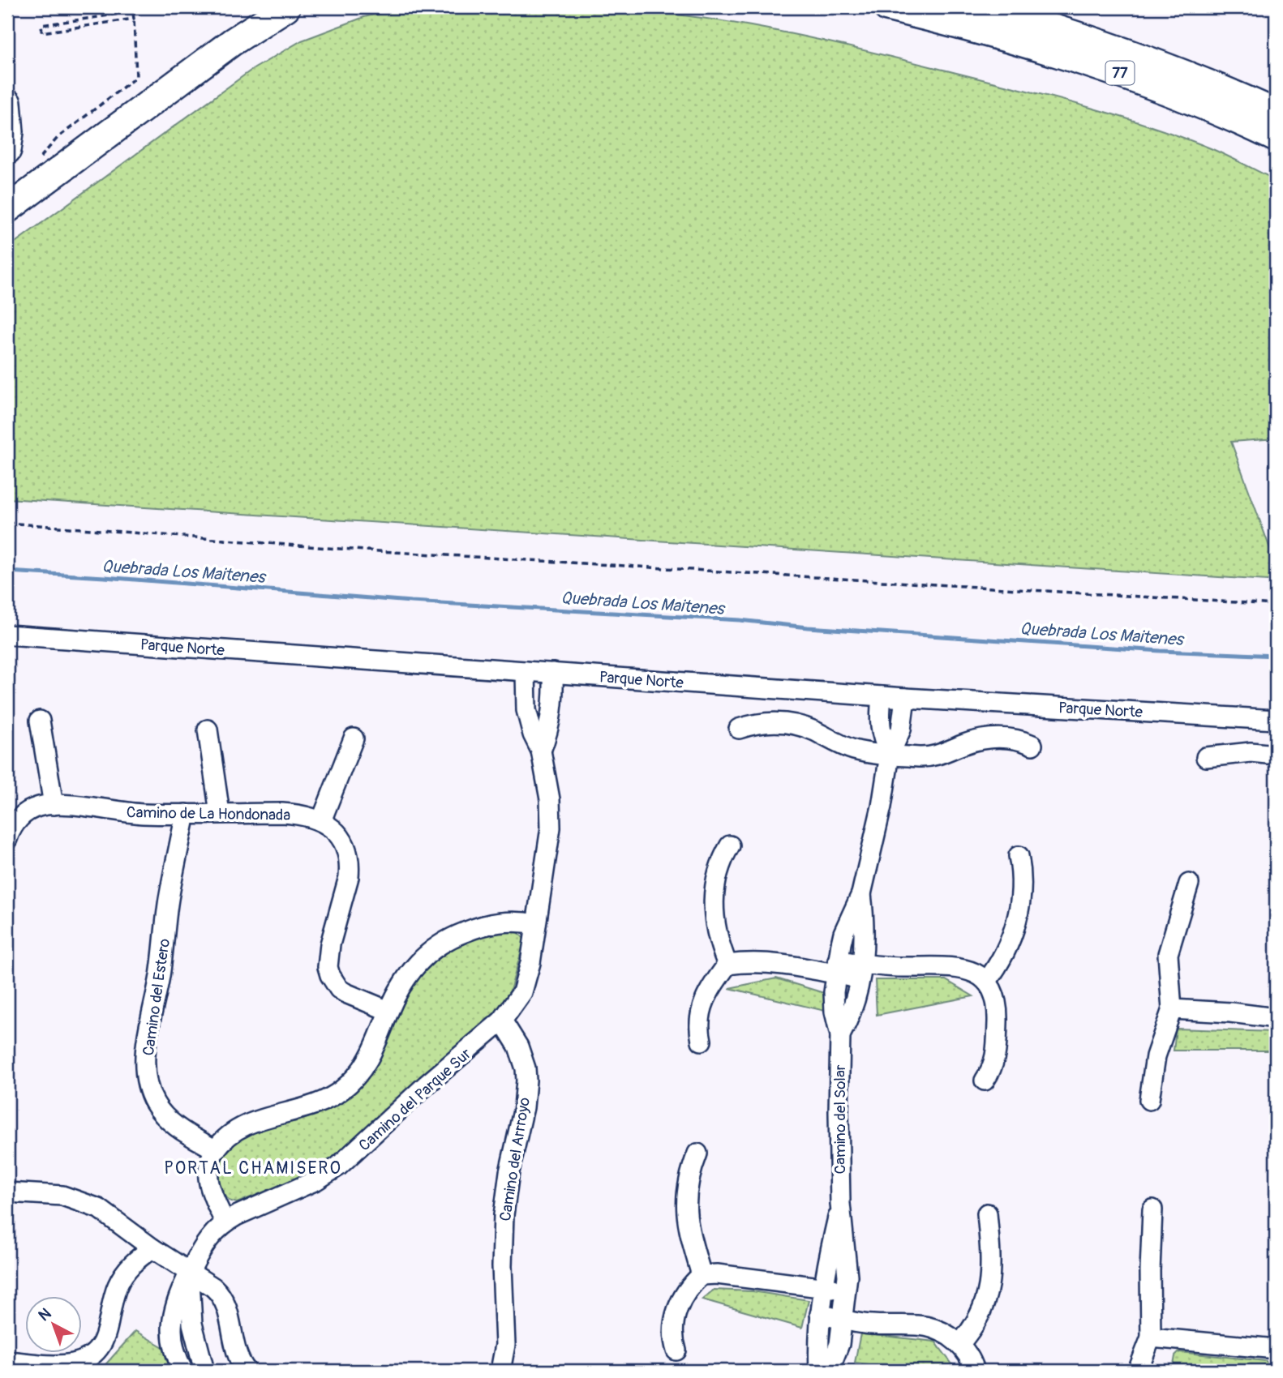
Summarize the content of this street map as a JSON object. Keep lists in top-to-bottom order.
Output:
{
  "streets": {
    "highway": ["77"],
    "street": [
      "Parque Norte",
      "Camino de La Hondonada",
      "Camino del Estero",
      "Camino del Parque Sur",
      "Camino del Solar",
      "Camino del Arrroyo"
    ]
  },
  "crossings": [
    ["Parque Norte", "Camino del Parque Sur"],
    ["Parque Norte", "Camino del Solar"],
    ["Camino de La Hondonada", "Camino del Estero"],
    ["Camino del Parque Sur", "Camino del Arrroyo"]
  ],
  "districts": ["PORTAL CHAMISERO"],
  "water": ["Quebrada Los Maitenes"],
  "north": "top left"
}
